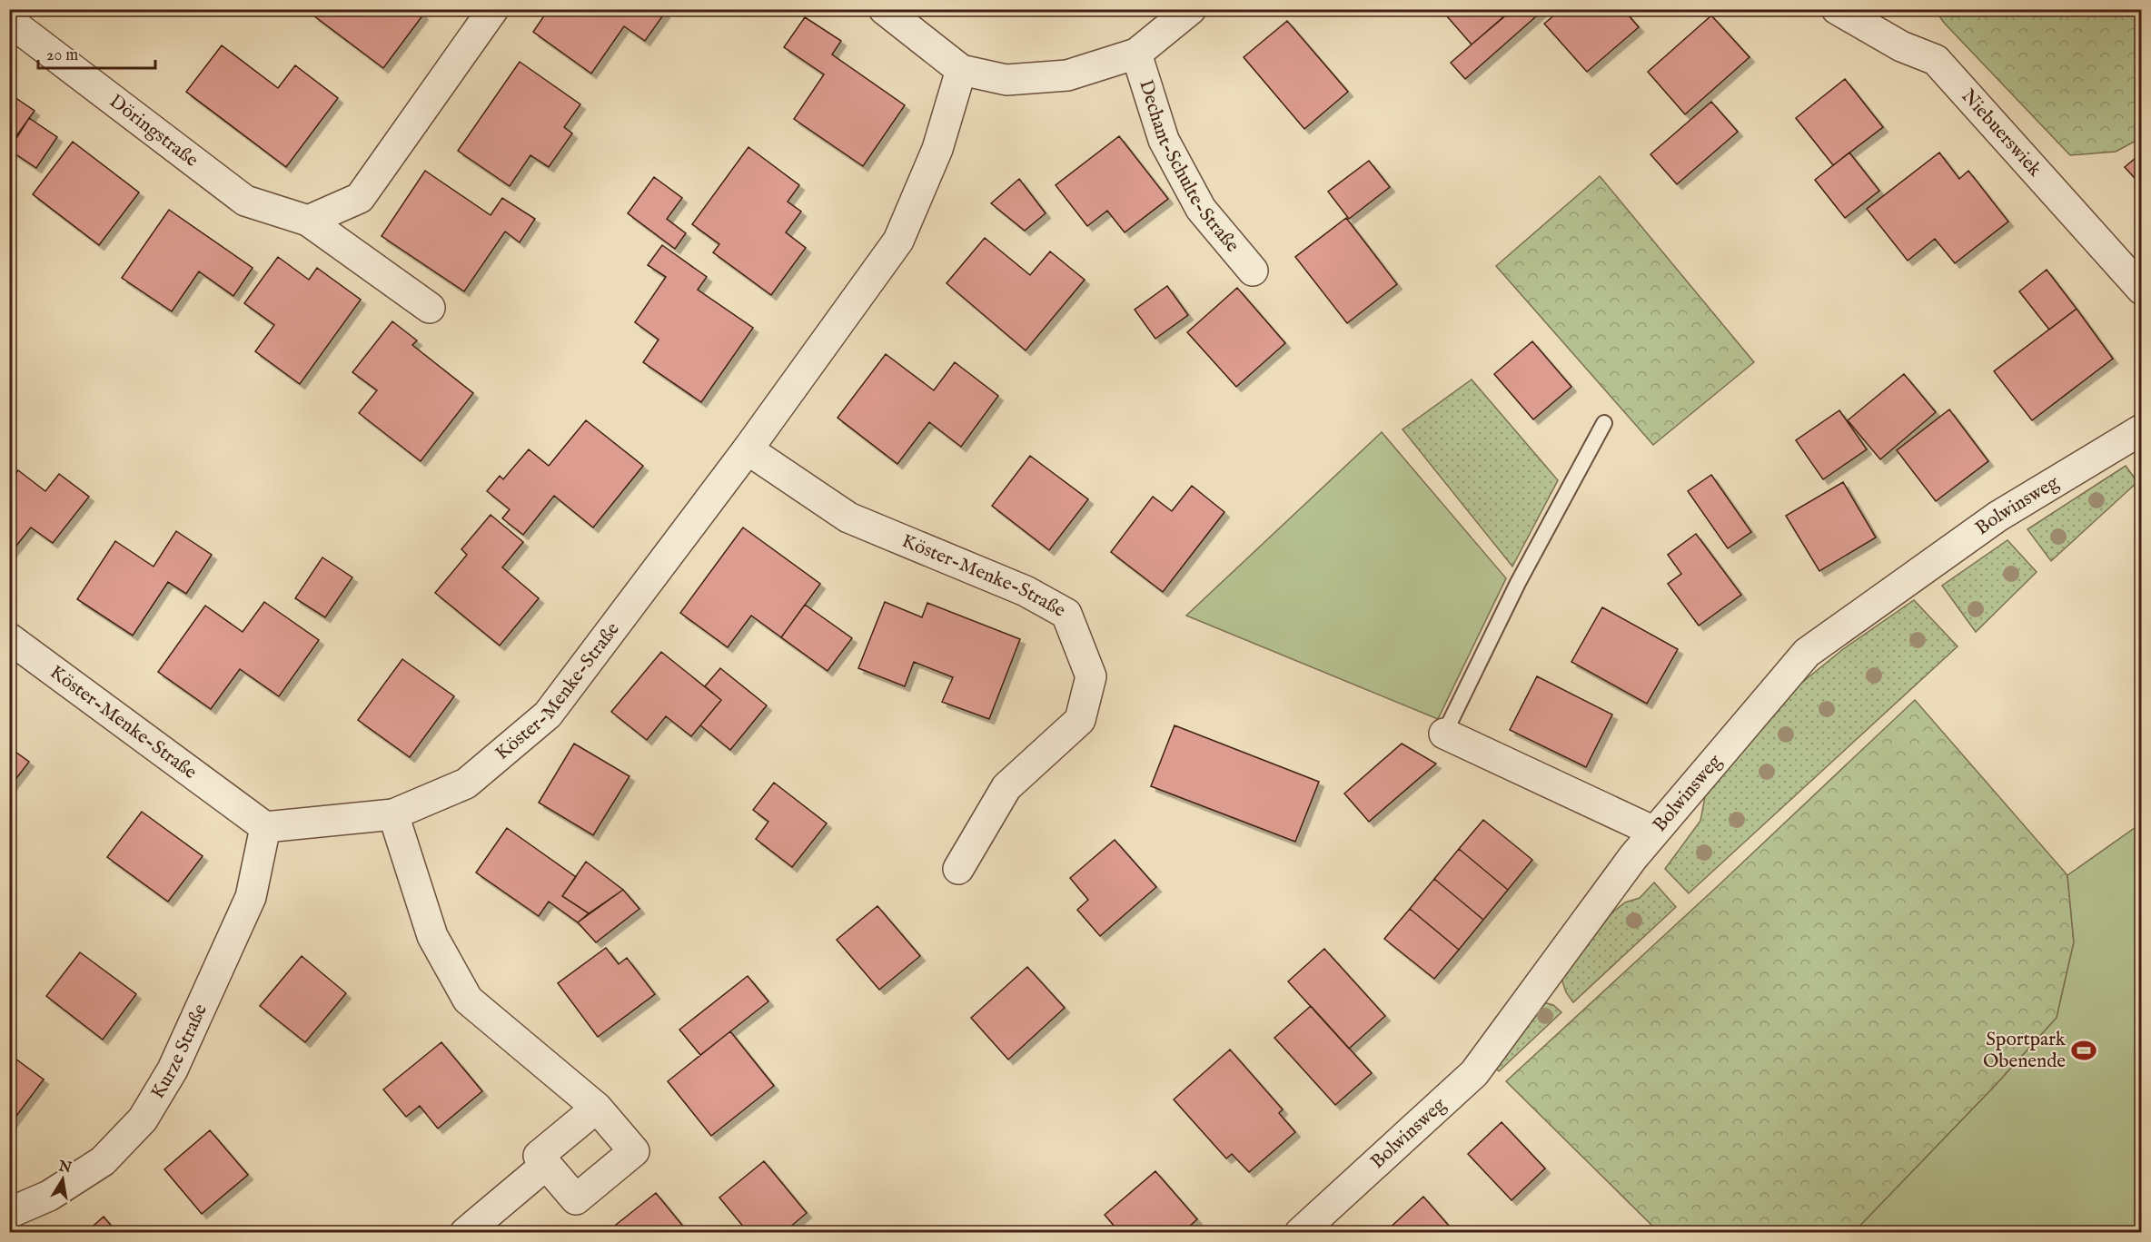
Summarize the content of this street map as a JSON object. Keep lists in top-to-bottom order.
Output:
{
  "streets": {
    "street": [
      "Döringstraße",
      "Niebuerswiek",
      "Dechant-Schulte-Straße",
      "Bolwinsweg",
      "Köster-Menke-Straße",
      "Kurze Straße"
    ]
  },
  "crossings": [
    ["Dechant-Schulte-Straße", "Köster-Menke-Straße"],
    ["Köster-Menke-Straße", "Kurze Straße"]
  ],
  "places": {
    "sports": ["Sportpark Obenende"]
  },
  "scale_bar": "20 m",
  "north": "top"
}
